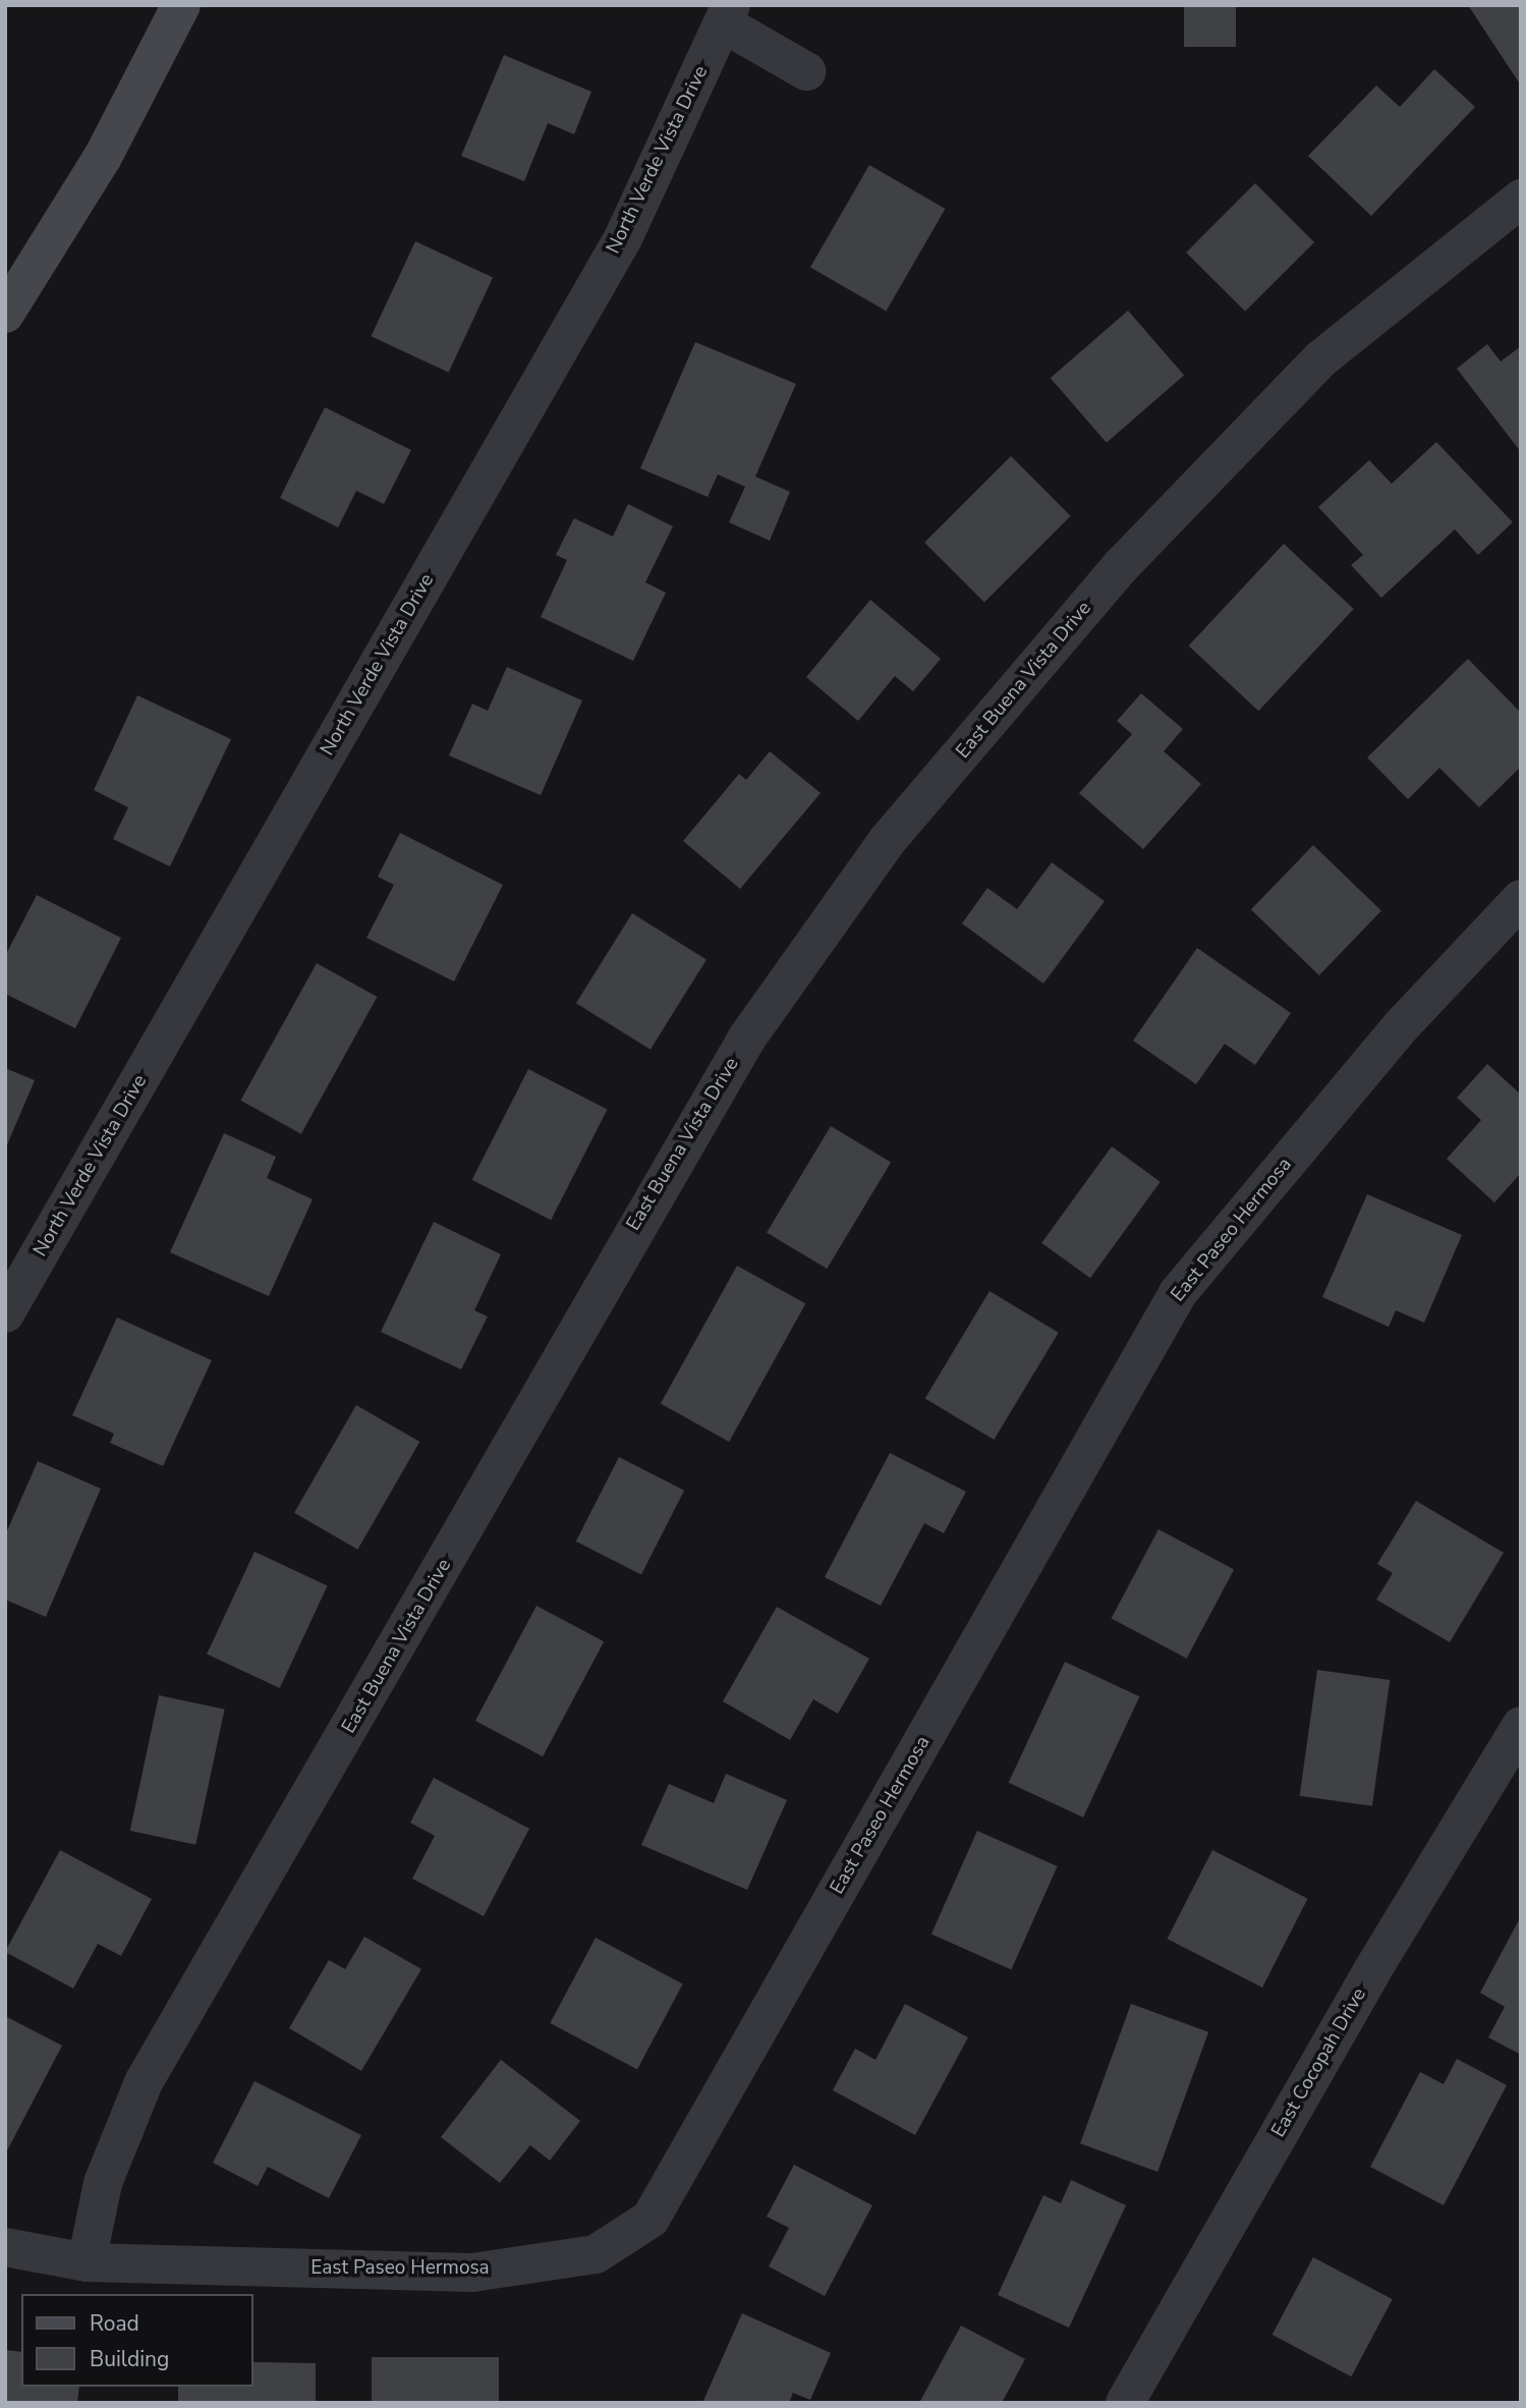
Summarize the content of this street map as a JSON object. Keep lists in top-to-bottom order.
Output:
{
  "streets": {
    "street": [
      "North Verde Vista Drive",
      "East Buena Vista Drive",
      "East Paseo Hermosa",
      "East Cocopah Drive"
    ]
  },
  "crossings": [
    ["East Buena Vista Drive", "East Paseo Hermosa"]
  ],
  "legend": ["Road", "Building"]
}
